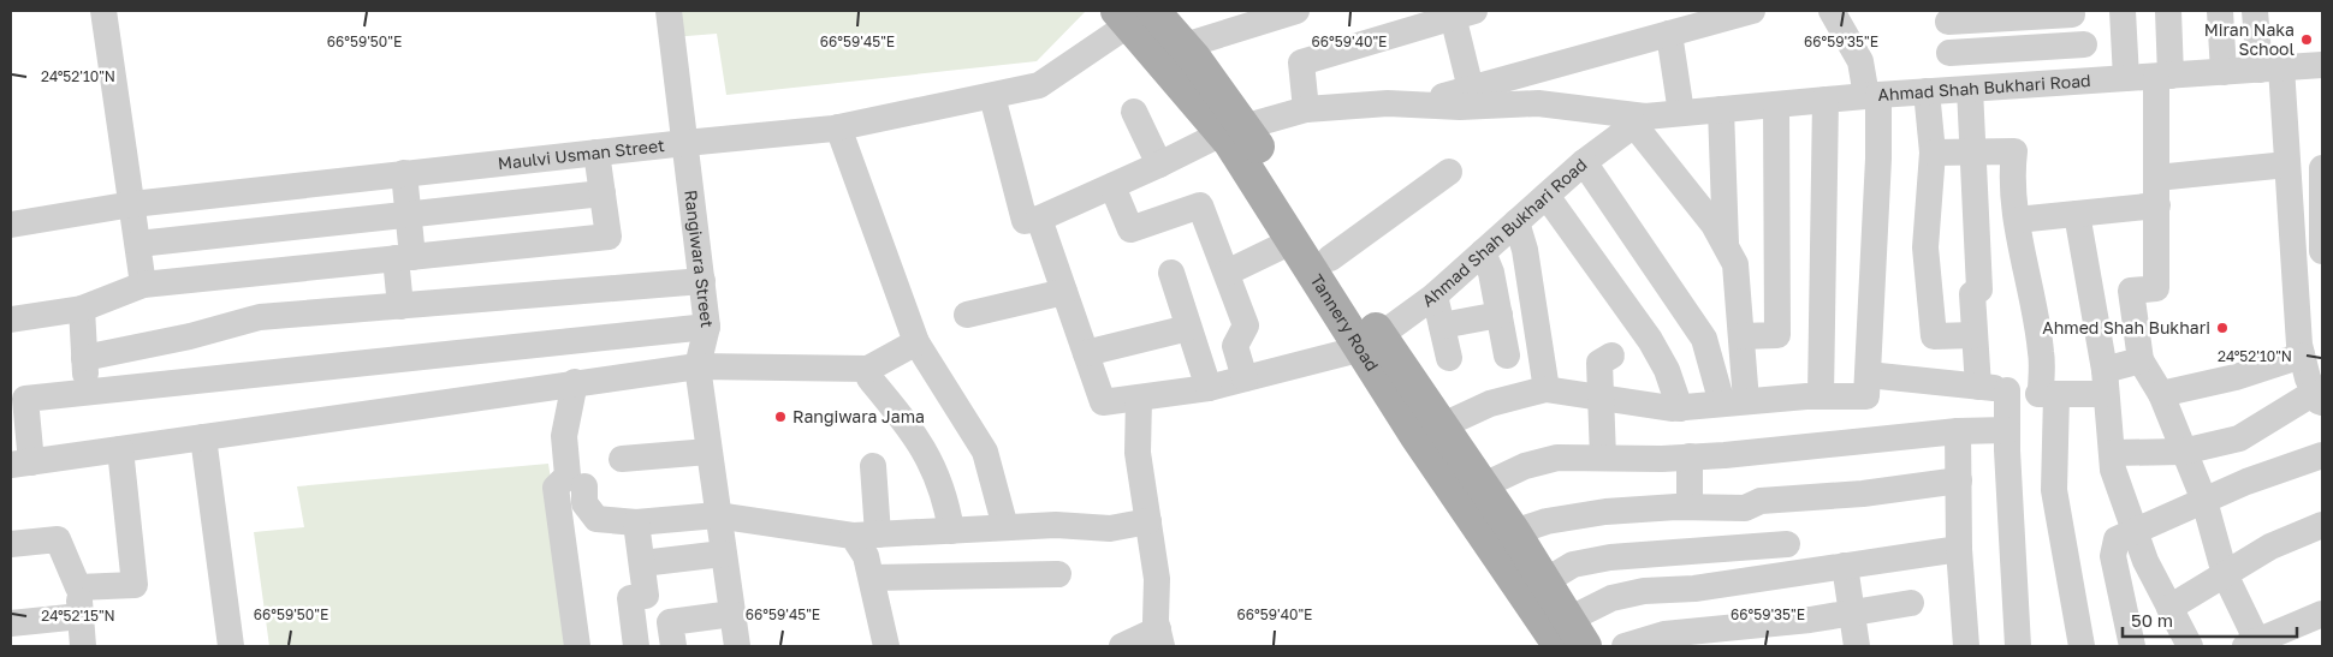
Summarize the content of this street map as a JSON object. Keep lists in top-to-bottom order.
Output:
{
  "streets": {
    "main road": ["Tannery Road"],
    "street": ["Ahmad Shah Bukhari Road", "Maulvi Usman Street", "Rangiwara Street"]
  },
  "crossings": [
    ["Ahmad Shah Bukhari Road", "Tannery Road"],
    ["Maulvi Usman Street", "Rangiwara Street"],
    ["Maulvi Usman Street", "Tannery Road"]
  ],
  "places": ["Miran Naka School", "Ahmed Shah Bukhari", "Rangiwara Jama"],
  "scale_bar": "50 m",
  "coordinates": [
    "66°59'50\"E",
    "66°59'45\"E",
    "66°59'40\"E",
    "66°59'35\"E",
    "24°52'10\"N",
    "24°52'15\"N"
  ]
}
